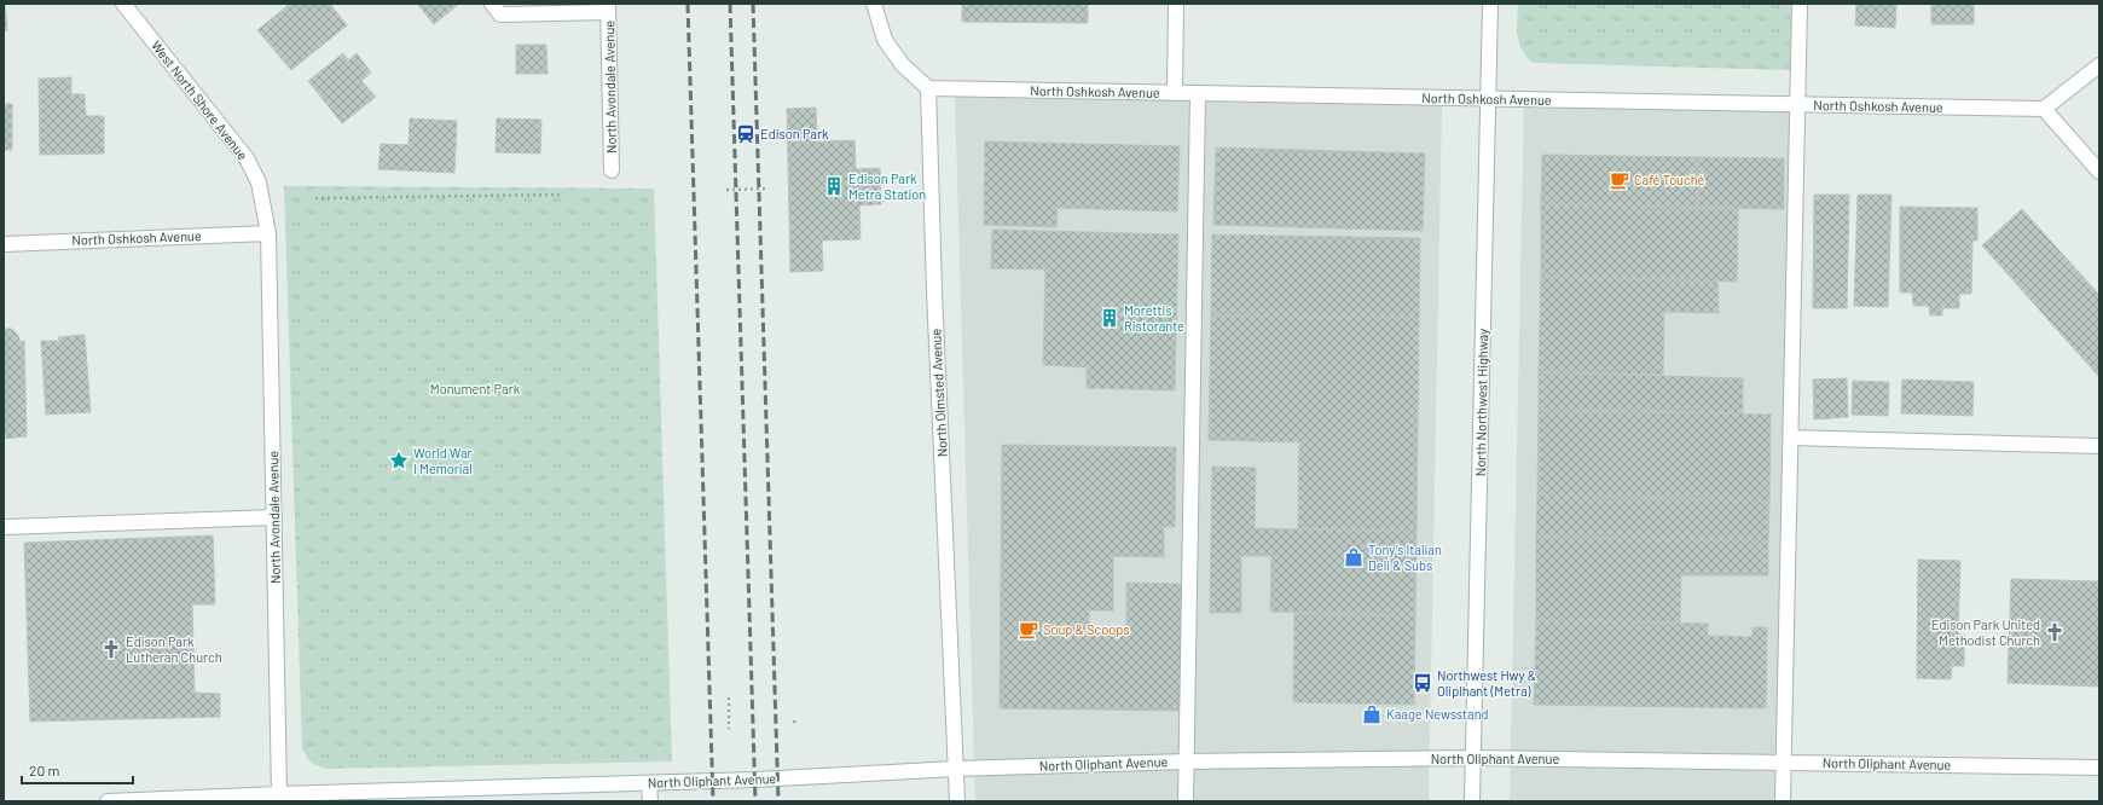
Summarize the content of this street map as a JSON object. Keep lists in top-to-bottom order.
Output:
{
  "streets": {
    "street": [
      "North Avondale Avenue",
      "North Oshkosh Avenue",
      "West North Shore Avenue",
      "North Olmsted Avenue",
      "North Northwest Highway",
      "North Oliphant Avenue"
    ]
  },
  "crossings": [
    ["North Avondale Avenue", "North Oshkosh Avenue"],
    ["North Avondale Avenue", "West North Shore Avenue"],
    ["North Avondale Avenue", "North Oliphant Avenue"],
    ["North Oshkosh Avenue", "West North Shore Avenue"],
    ["North Oshkosh Avenue", "North Olmsted Avenue"],
    ["North Oshkosh Avenue", "North Northwest Highway"],
    ["North Olmsted Avenue", "North Oliphant Avenue"],
    ["North Northwest Highway", "North Oliphant Avenue"]
  ],
  "parks": ["Monument Park"],
  "places": {
    "station": ["Edison Park"],
    "cafe": ["Café Touché", "Soup & Scoops"],
    "building": ["Edison Park Metra Station", "Morettis Ristorante"],
    "place": ["World War I Memorial"],
    "shop": ["Tony’s Italian Deli & Subs", "Kaage Newsstand"],
    "church": ["Edison Park United Methodist Church", "Edison Park Lutheran Church"],
    "bus stop": ["Northwest Hwy & Oliplhant (Metra)"]
  },
  "scale_bar": "20 m"
}
